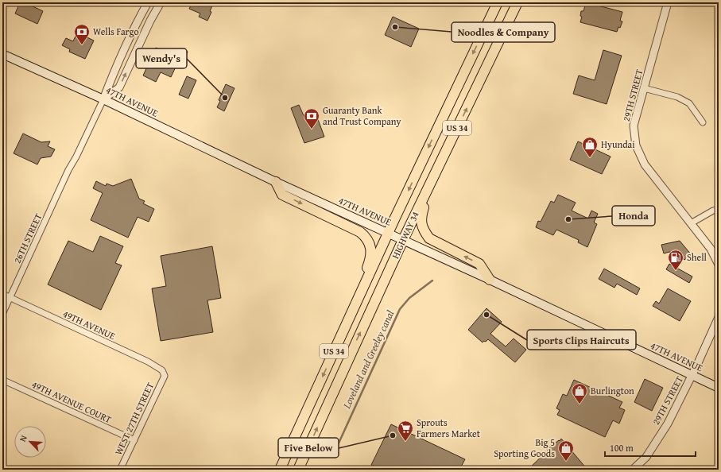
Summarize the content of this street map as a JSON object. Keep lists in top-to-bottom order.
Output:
{
  "streets": {
    "highway": ["US 34", "HIGHWAY 34"],
    "main road": ["47TH AVENUE"],
    "street": [
      "29TH STREET",
      "26TH STREET",
      "49TH AVENUE",
      "49TH AVENUE COURT",
      "WEST 27TH STREET"
    ]
  },
  "crossings": [
    ["29TH STREET", "47TH AVENUE"],
    ["47TH AVENUE", "HIGHWAY 34"],
    ["47TH AVENUE", "26TH STREET"],
    ["26TH STREET", "49TH AVENUE"],
    ["49TH AVENUE", "WEST 27TH STREET"],
    ["49TH AVENUE COURT", "WEST 27TH STREET"]
  ],
  "water": ["Loveland and Greeley canal"],
  "places": {
    "other": [
      "Noodles & Company",
      "Wendy's",
      "Honda",
      "Sports Clips Haircuts",
      "Five Below"
    ],
    "bank": ["Wells Fargo", "Guaranty Bank and Trust Company"],
    "shop": ["Hyundai", "Burlington", "Big 5 Sporting Goods"],
    "fuel station": ["Shell"],
    "supermarket": ["Sprouts Farmers Market"]
  },
  "scale_bar": "100 m",
  "north": "top left"
}
